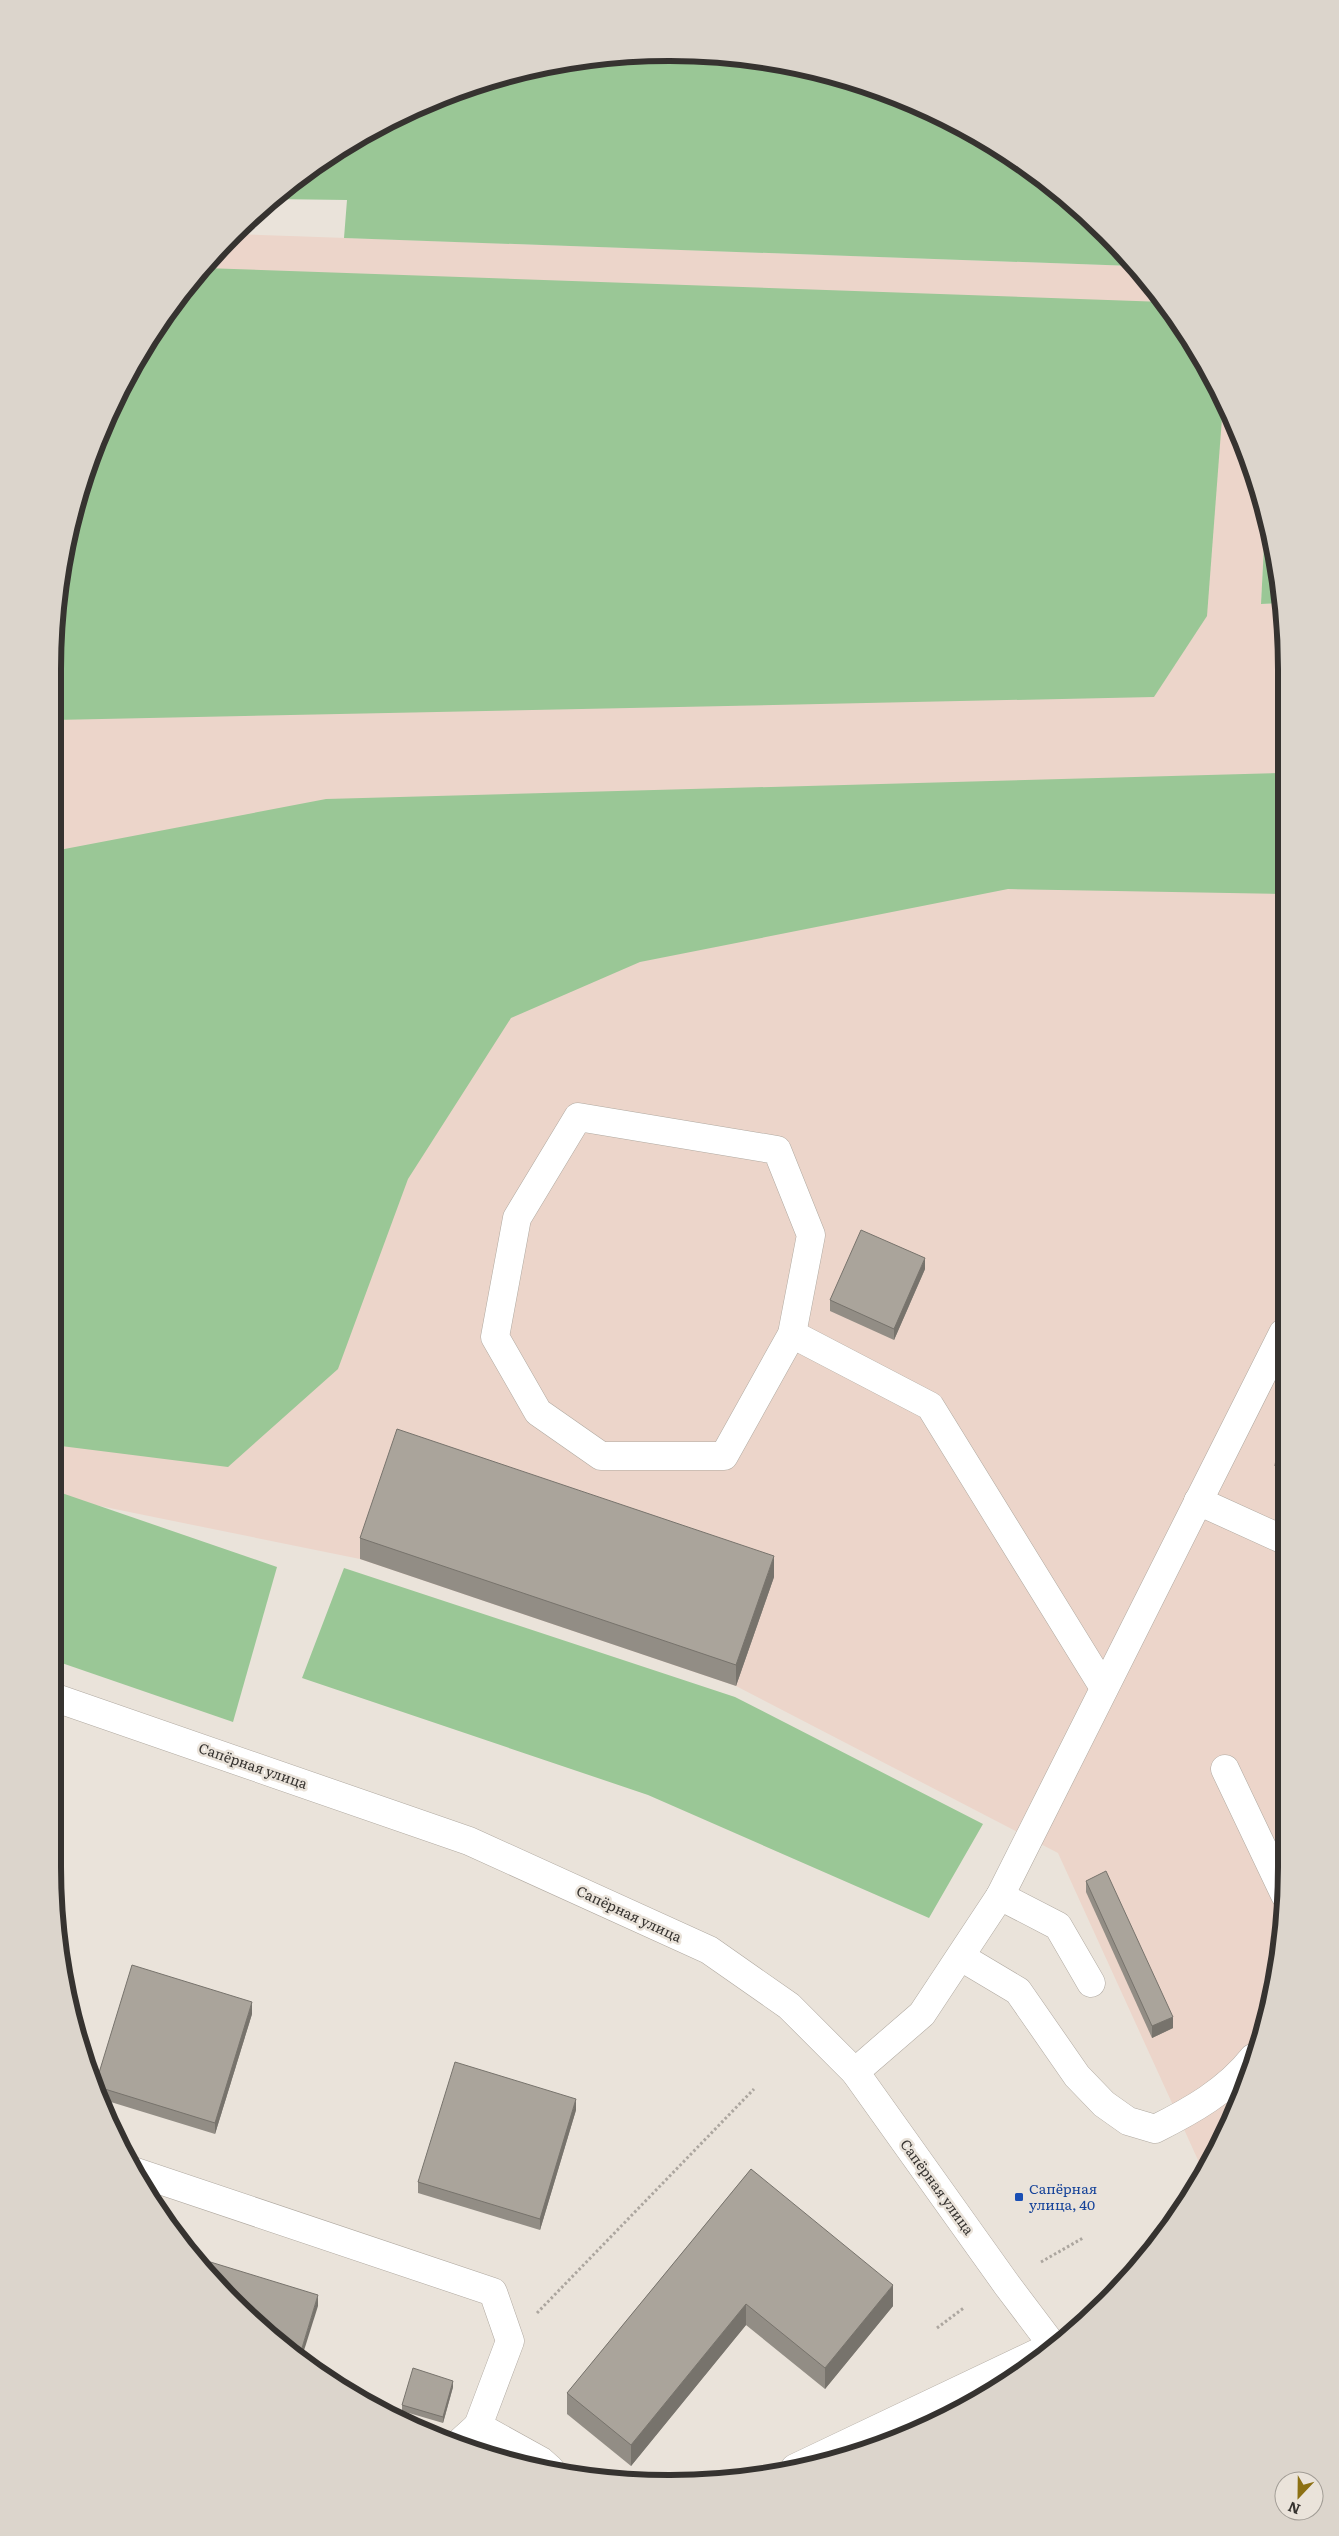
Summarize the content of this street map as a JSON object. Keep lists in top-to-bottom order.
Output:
{
  "streets": {
    "street": ["Сапёрная улица"]
  },
  "places": {
    "transit": ["Сапёрная улица, 40"]
  },
  "north": "bottom"
}
